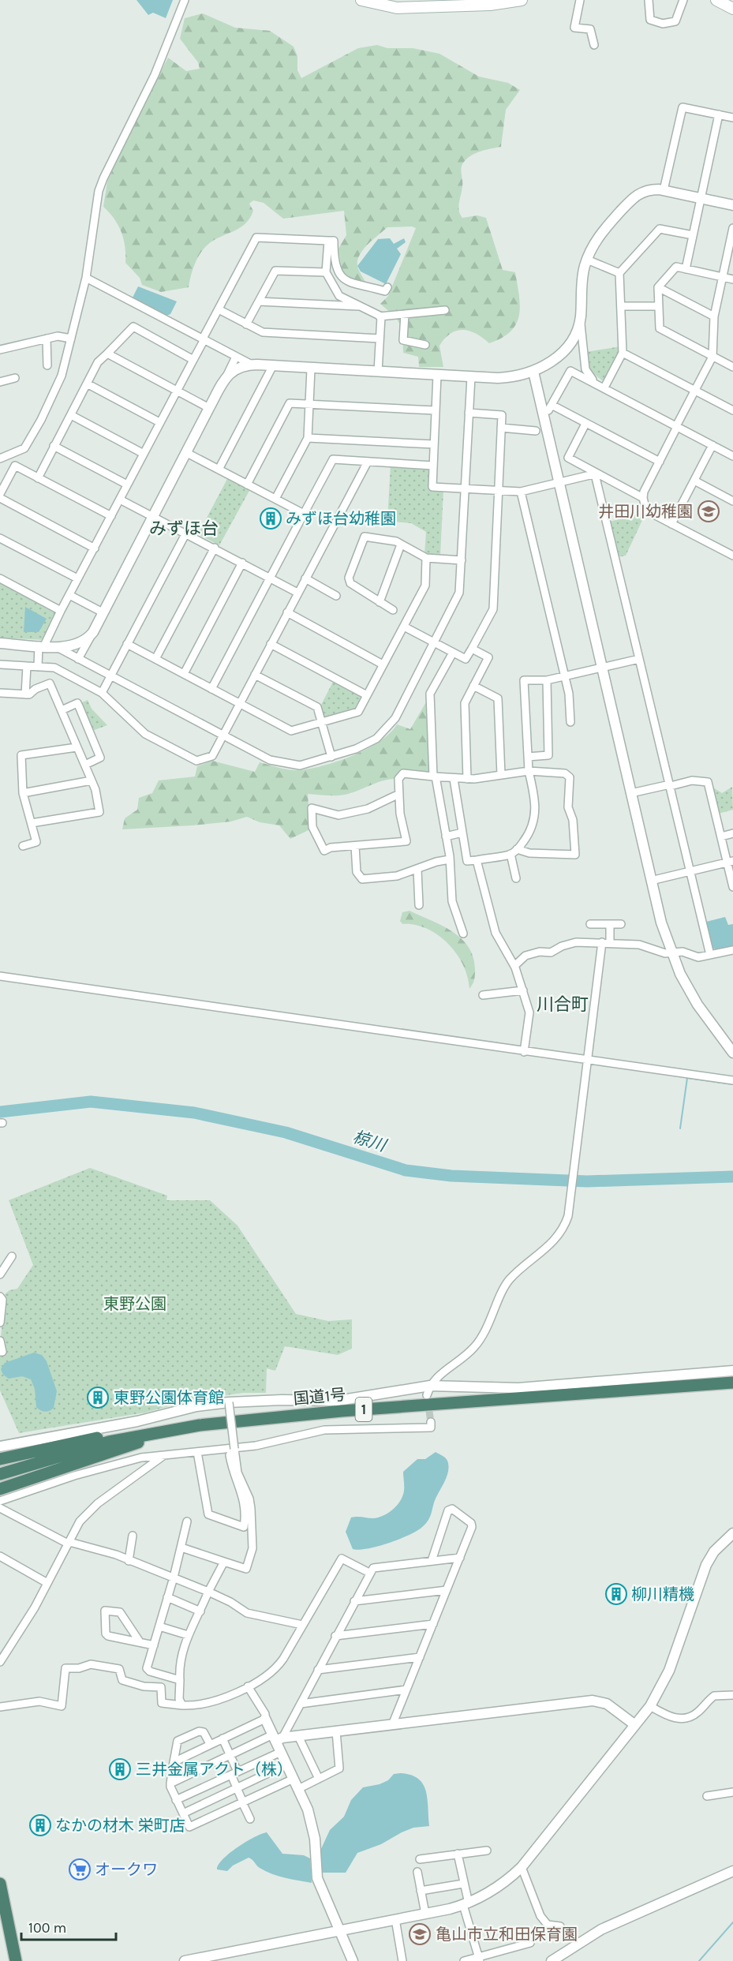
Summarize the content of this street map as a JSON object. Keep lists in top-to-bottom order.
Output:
{
  "streets": {
    "highway": ["国道1号", "1"]
  },
  "districts": ["みずほ台", "川合町"],
  "water": ["椋川"],
  "parks": ["東野公園"],
  "places": {
    "school or university": ["井田川幼稚園", "亀山市立和田保育園"],
    "building": [
      "みずほ台幼稚園",
      "東野公園体育館",
      "柳川精機",
      "三井金属アクト（株）",
      "なかの材木 栄町店"
    ],
    "supermarket": ["オークワ"]
  },
  "scale_bar": "100 m"
}
